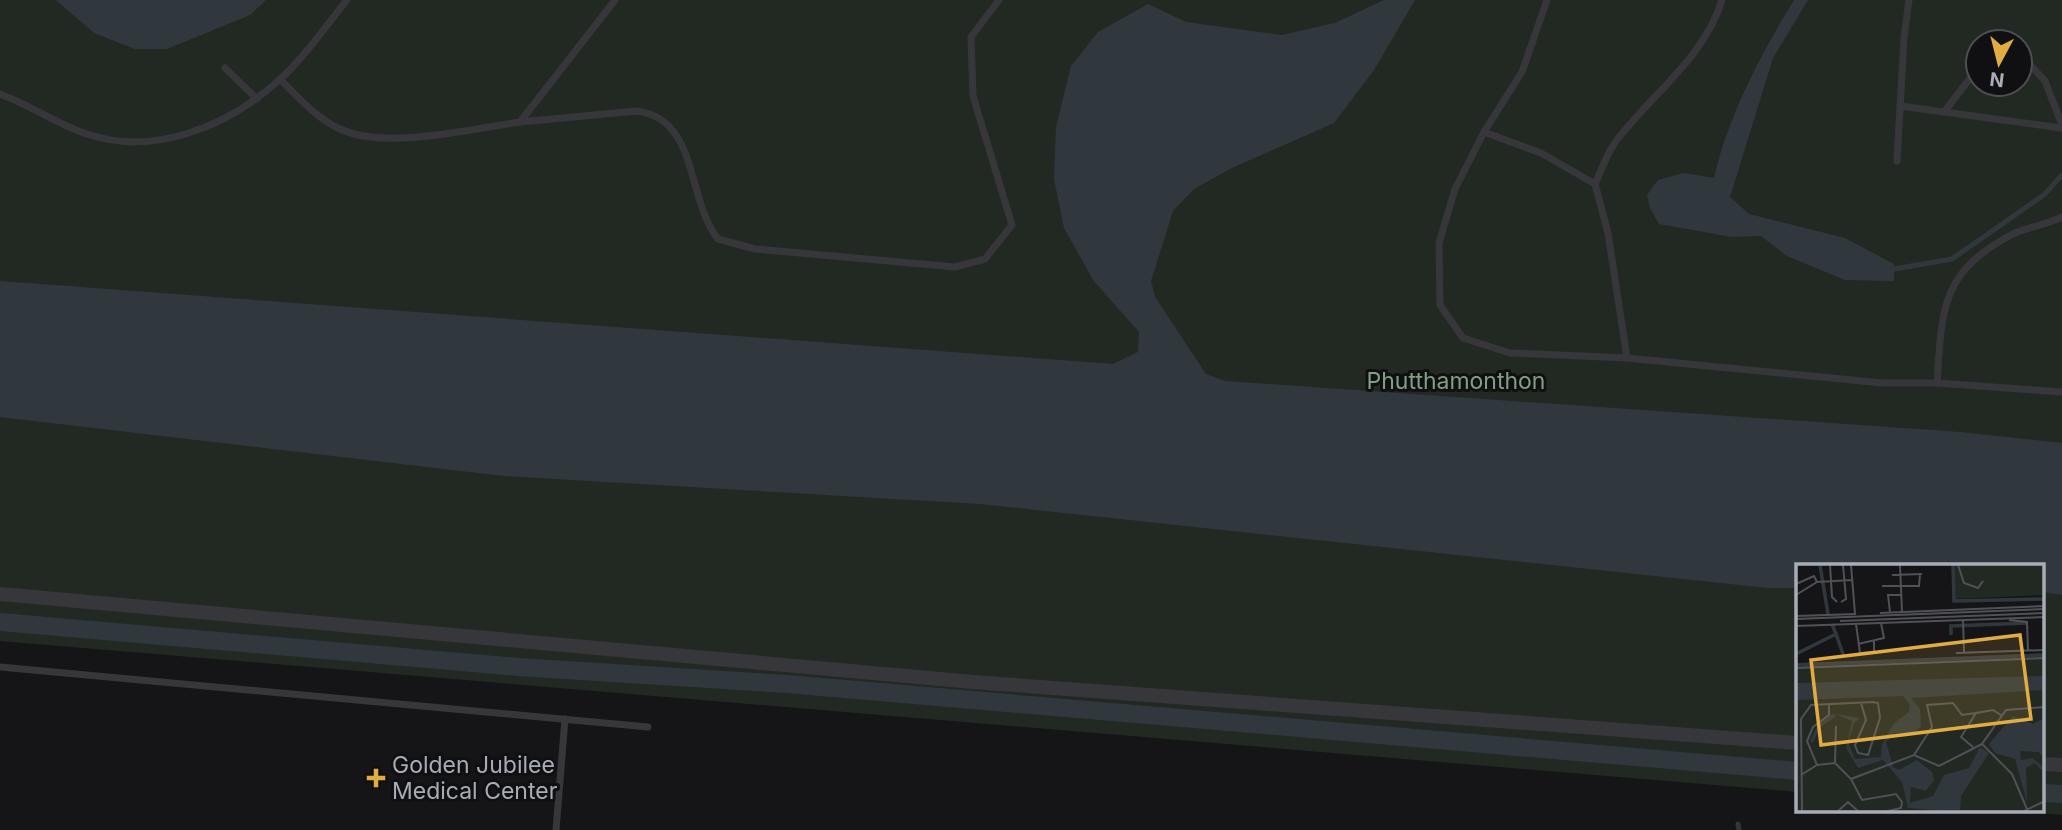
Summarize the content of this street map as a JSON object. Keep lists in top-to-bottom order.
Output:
{
  "parks": ["Phutthamonthon"],
  "places": {
    "health": ["Golden Jubilee Medical Center"]
  },
  "north": "bottom"
}
